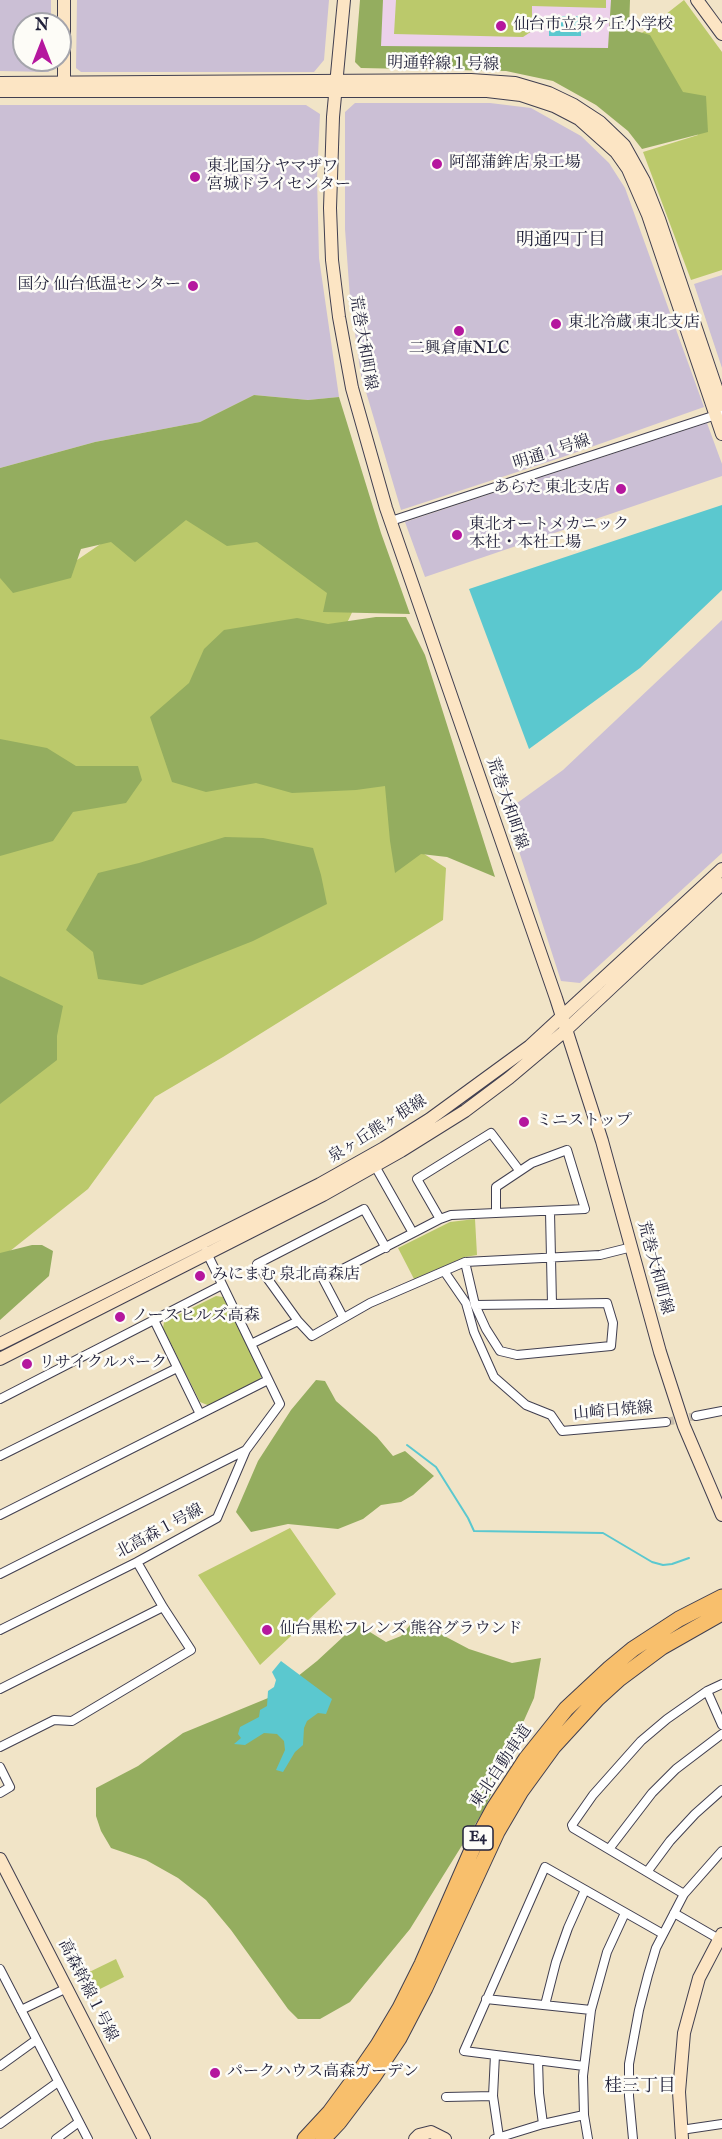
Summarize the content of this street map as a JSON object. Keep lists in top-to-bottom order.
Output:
{
  "streets": {
    "highway": ["東北自動車道", "E4"],
    "street": [
      "荒巻大和町線",
      "明通１号線",
      "泉ヶ丘熊ヶ根線",
      "山崎日焼線",
      "北高森１号線",
      "高森幹線１号線"
    ]
  },
  "crossings": [
    ["荒巻大和町線", "明通１号線"],
    ["荒巻大和町線", "泉ヶ丘熊ヶ根線"],
    ["泉ヶ丘熊ヶ根線", "北高森１号線"]
  ],
  "districts": ["明通四丁目", "桂三丁目"],
  "places": [
    "仙台市立泉ケ丘小学校",
    "阿部蒲鉾店 泉工場",
    "東北国分 ヤマザワ 宮城ドライセンター",
    "国分 仙台低温センター",
    "東北冷蔵 東北支店",
    "二興倉庫NLC",
    "あらた 東北支店",
    "東北オートメカニック 本社・本社工場",
    "ミニストップ",
    "みにまむ 泉北高森店",
    "ノースヒルズ高森",
    "リサイクルパーク",
    "仙台黒松フレンズ 熊谷グラウンド",
    "パークハウス高森ガーデン"
  ],
  "north": "top"
}
